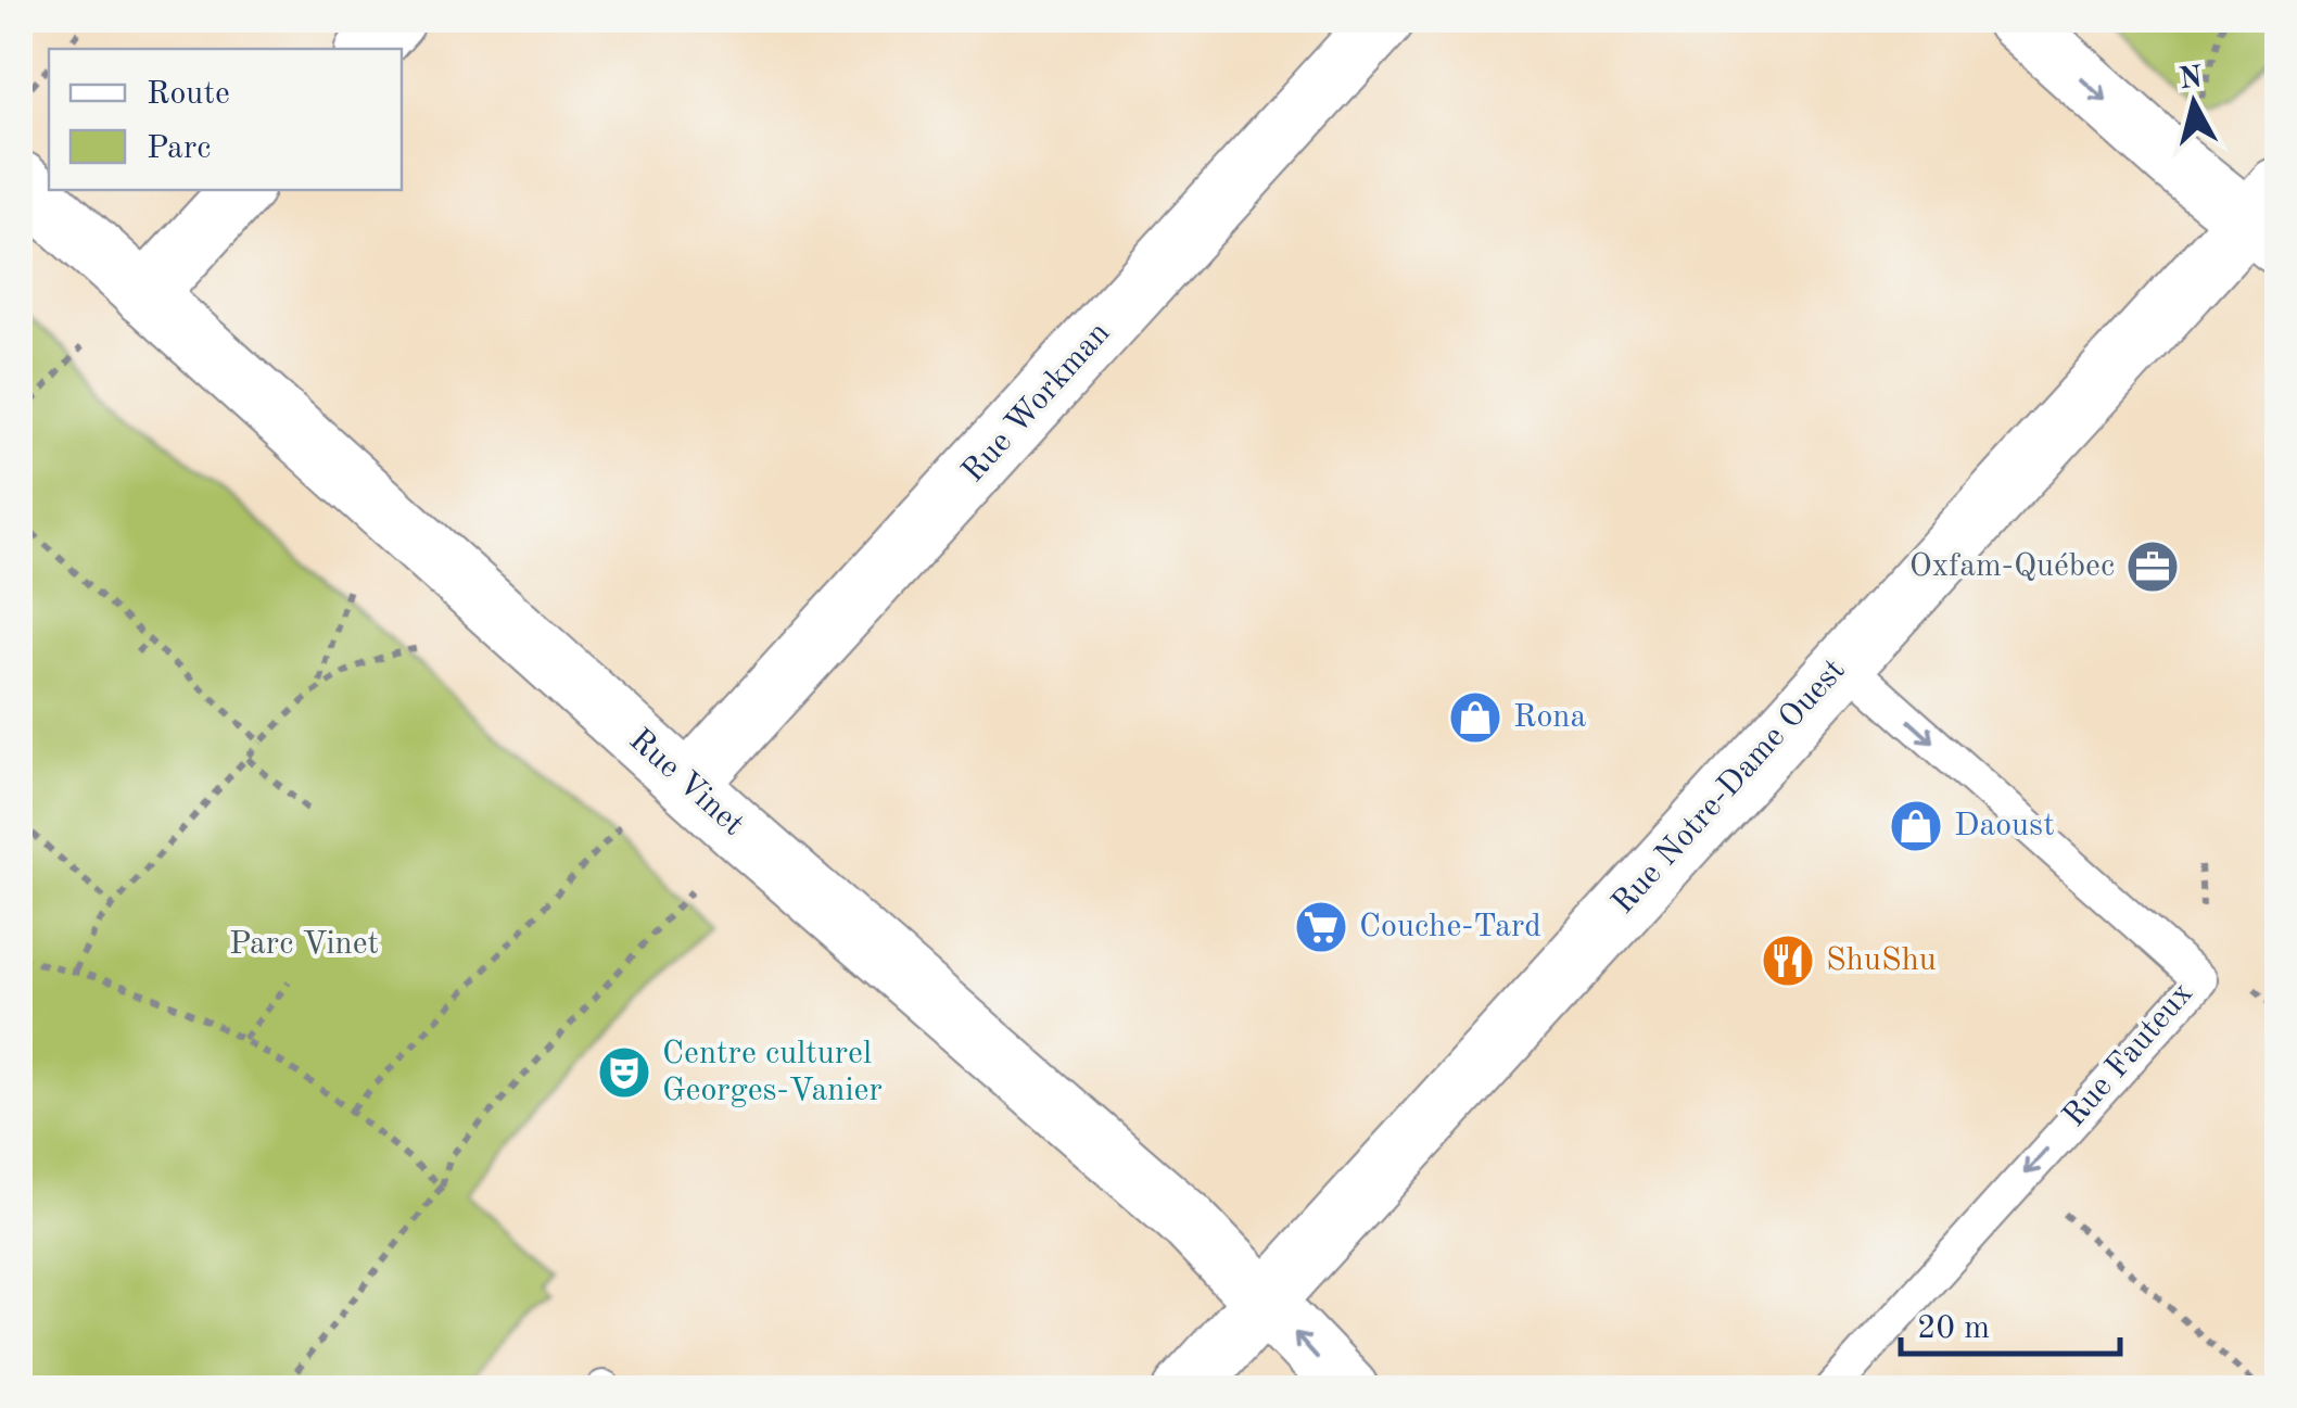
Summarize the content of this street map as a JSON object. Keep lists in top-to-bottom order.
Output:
{
  "streets": {
    "street": ["Rue Workman", "Rue Vinet", "Rue Notre-Dame Ouest"],
    "lane": ["Rue Fauteux"]
  },
  "crossings": [
    ["Rue Workman", "Rue Vinet"],
    ["Rue Vinet", "Rue Notre-Dame Ouest"],
    ["Rue Notre-Dame Ouest", "Rue Fauteux"]
  ],
  "parks": ["Parc Vinet"],
  "places": {
    "office": ["Oxfam-Québec"],
    "shop": ["Rona", "Daoust"],
    "supermarket": ["Couche-Tard"],
    "restaurant": ["ShuShu"],
    "theatre": ["Centre culturel Georges-Vanier"]
  },
  "legend": ["Route", "Parc"],
  "scale_bar": "20 m",
  "north": "top"
}
